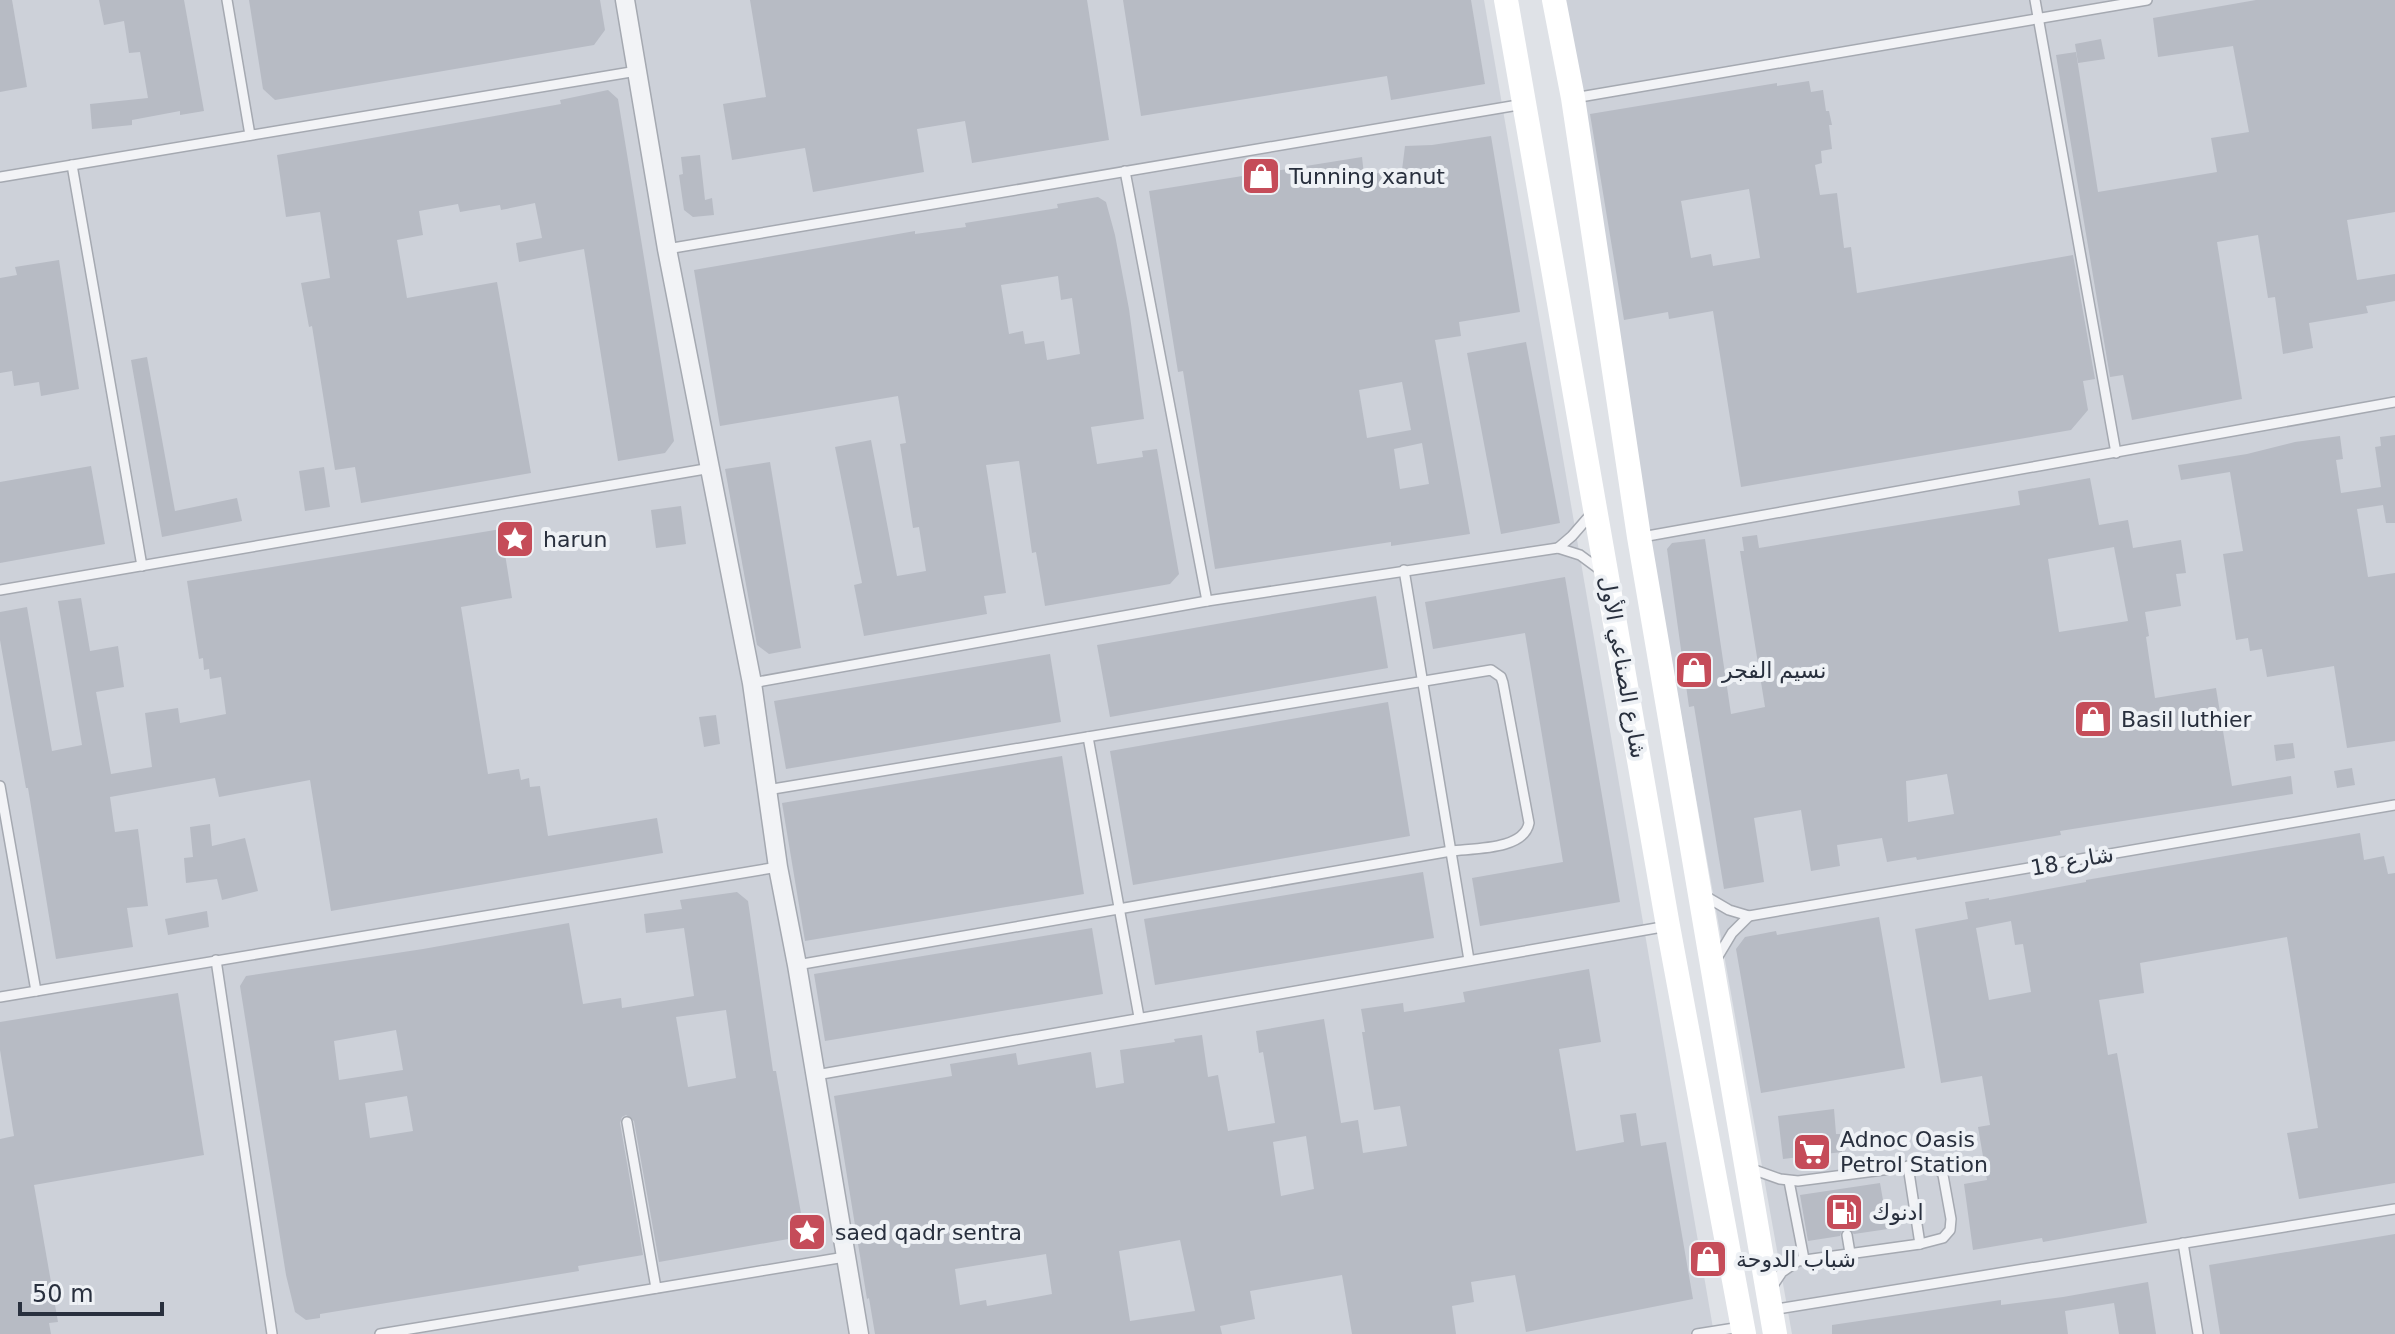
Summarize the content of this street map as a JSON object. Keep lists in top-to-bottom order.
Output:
{
  "streets": {
    "main road": ["شارع الصناعي الأول"],
    "lane": ["شارع 18"]
  },
  "places": {
    "shop": [
      "Tunning xanut",
      "نسيم الفجر",
      "Basil luthier",
      "شباب الدوحة"
    ],
    "place": ["harun", "saed qadr sentra"],
    "supermarket": ["Adnoc Oasis Petrol Station"],
    "fuel station": ["ادنوك"]
  },
  "scale_bar": "50 m"
}
